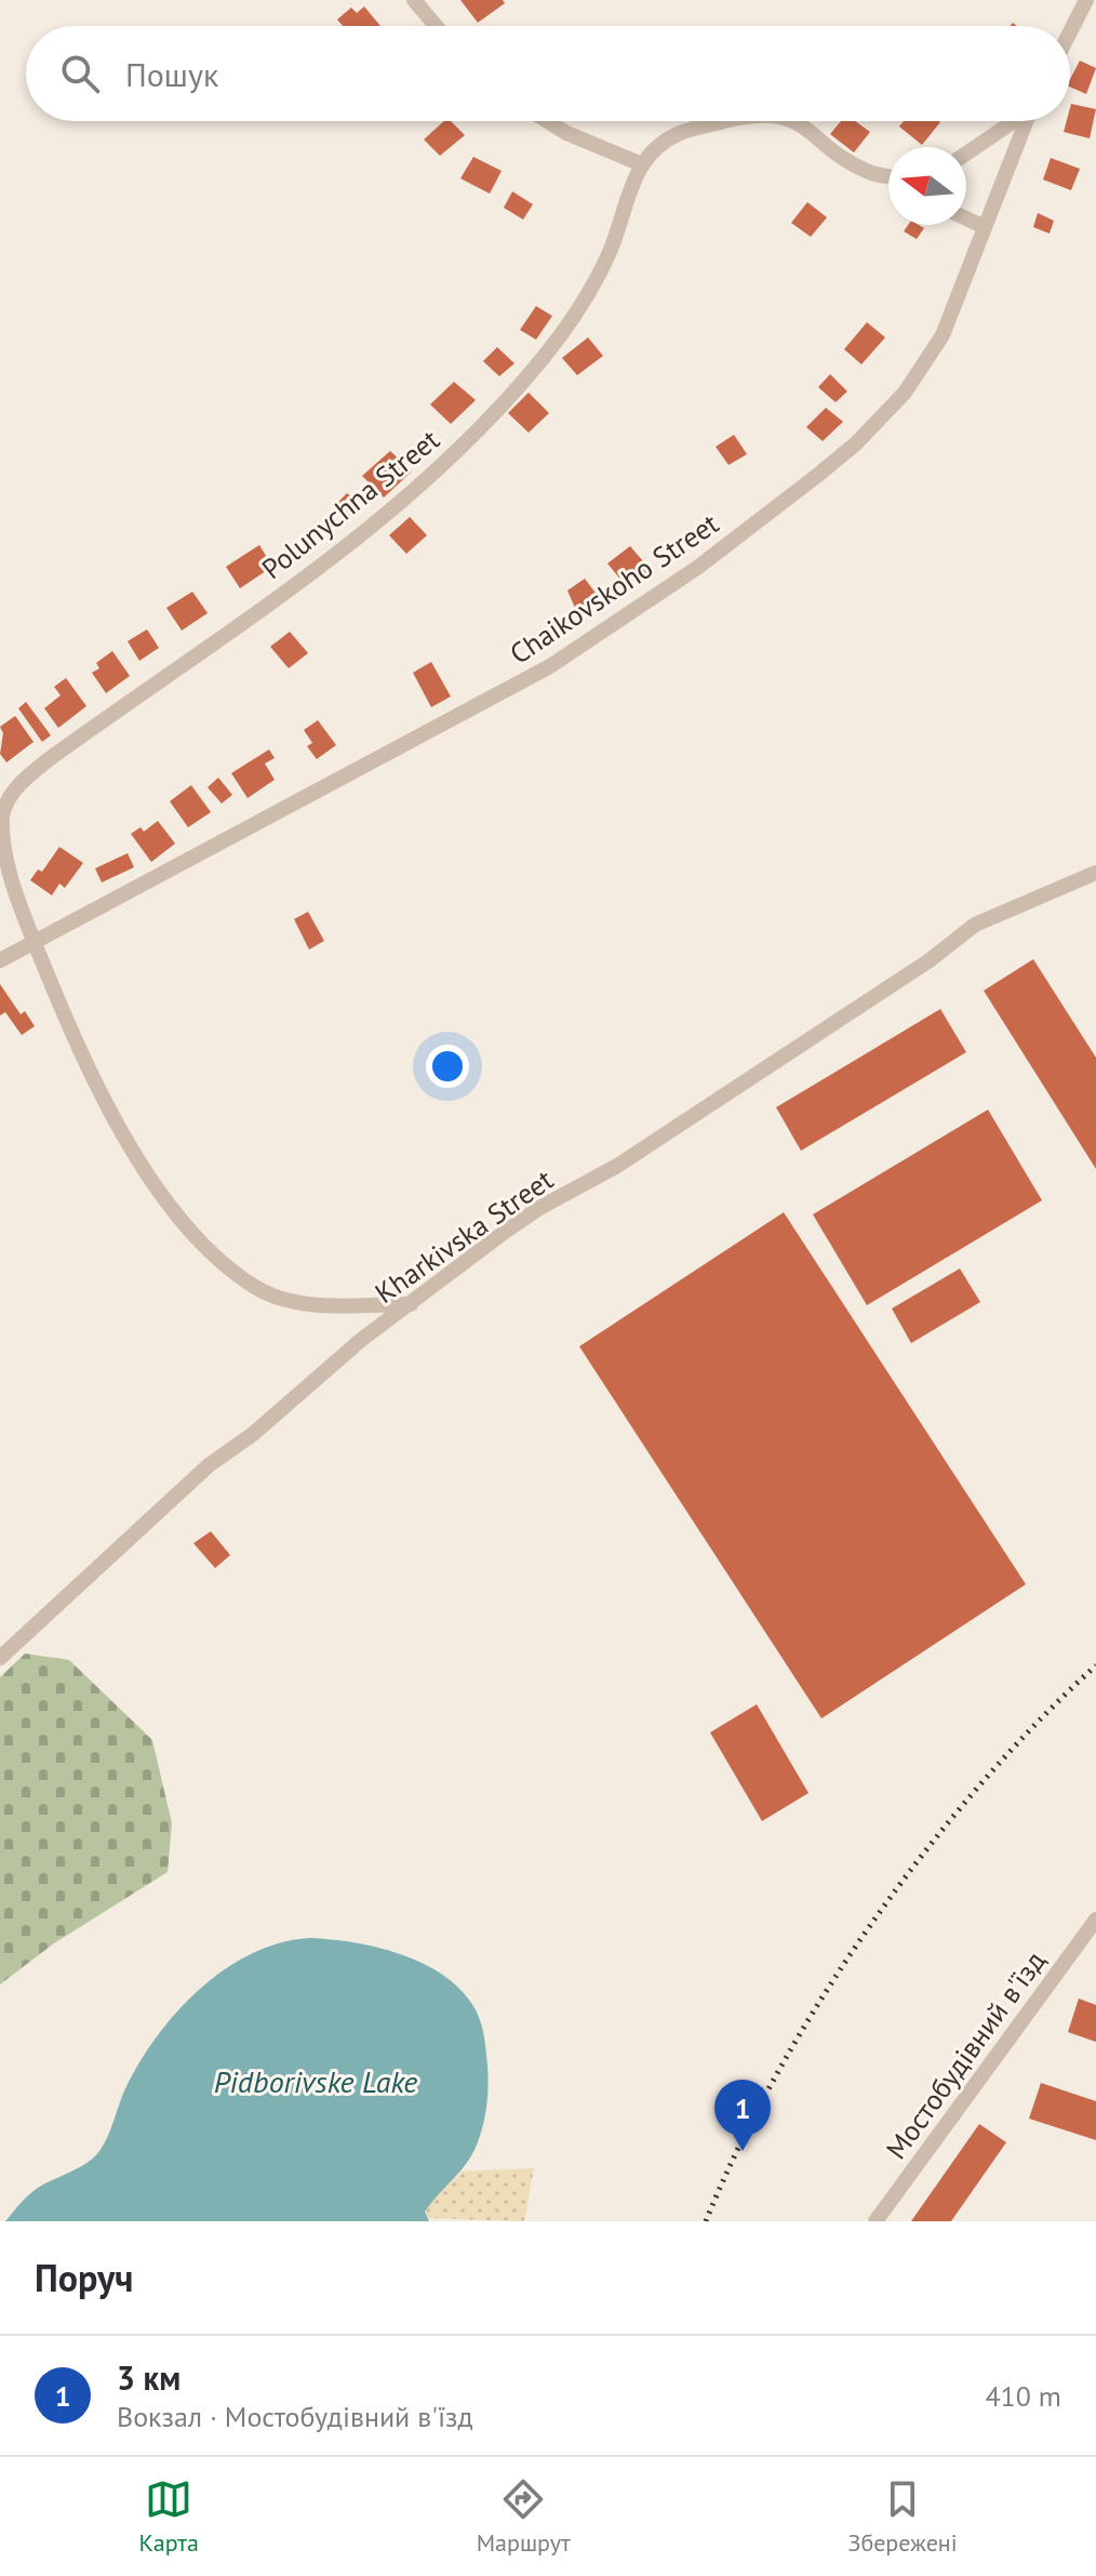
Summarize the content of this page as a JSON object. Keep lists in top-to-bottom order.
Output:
{
  "streets": {
    "street": [
      "Polunychna Street",
      "Chaikovskoho Street",
      "Kharkivska Street",
      "Мостобудівний в'їзд"
    ]
  },
  "crossings": [
    ["Polunychna Street", "Chaikovskoho Street"],
    ["Polunychna Street", "Kharkivska Street"]
  ],
  "water": ["Pidborivske Lake"],
  "north": "left",
  "page": {
    "search": "Пошук",
    "pins": "1",
    "heading": "Поруч",
    "list": [
      {
        "mark": "1",
        "name": "3 км",
        "note": "Вокзал · Мостобудівний в'їзд",
        "value": "410 m"
      }
    ],
    "nav": ["Карта", "Маршрут", "Збережені"]
  }
}
